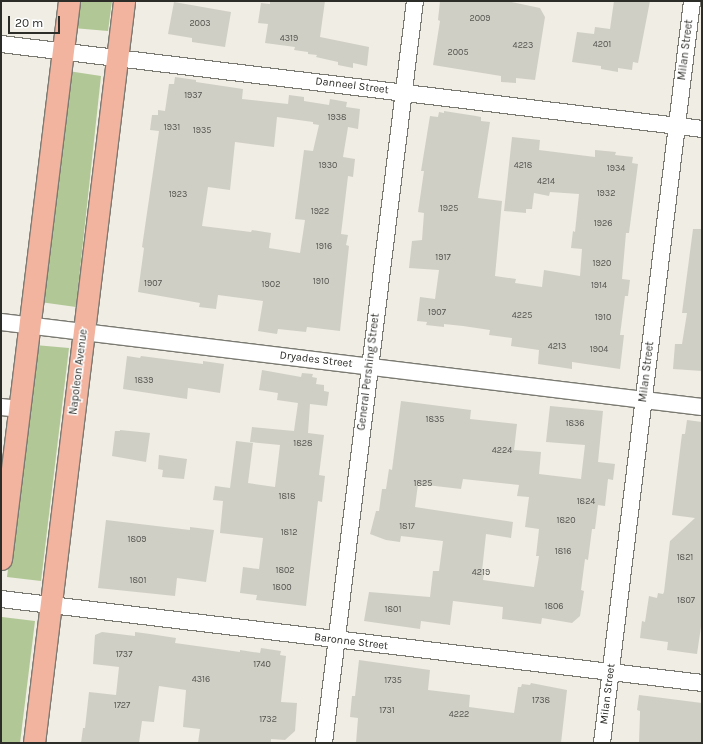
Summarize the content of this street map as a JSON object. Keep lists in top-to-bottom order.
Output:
{
  "streets": {
    "main road": ["Napoleon Avenue"],
    "street": [
      "Milan Street",
      "Danneel Street",
      "Dryades Street",
      "General Pershing Street",
      "Baronne Street"
    ]
  },
  "crossings": [
    ["Milan Street", "Danneel Street"],
    ["Milan Street", "Dryades Street"],
    ["Milan Street", "Baronne Street"],
    ["Danneel Street", "Napoleon Avenue"],
    ["Danneel Street", "General Pershing Street"],
    ["Dryades Street", "Napoleon Avenue"],
    ["Dryades Street", "General Pershing Street"],
    ["Napoleon Avenue", "Baronne Street"],
    ["General Pershing Street", "Baronne Street"]
  ],
  "house_numbers": [
    "2009",
    "2003",
    "4319",
    "4201",
    "4223",
    "2005",
    "1937",
    "1938",
    "1931",
    "1935",
    "1930",
    "4218",
    "1934",
    "4214",
    "1932",
    "1923",
    "1925",
    "1922",
    "1926",
    "1916",
    "1917",
    "1920",
    "1910",
    "1907",
    "1902",
    "1914",
    "1907",
    "4225",
    "1910",
    "4213",
    "1904",
    "1839",
    "1835",
    "1836",
    "1828",
    "4224",
    "1825",
    "1818",
    "1824",
    "1820",
    "1817",
    "1812",
    "1809",
    "1816",
    "1821",
    "1802",
    "4219",
    "1801",
    "1800",
    "1807",
    "1806",
    "1801",
    "1737",
    "1740",
    "4316",
    "1735",
    "1738",
    "1727",
    "1731",
    "4222",
    "1732"
  ],
  "scale_bar": "20 m"
}
